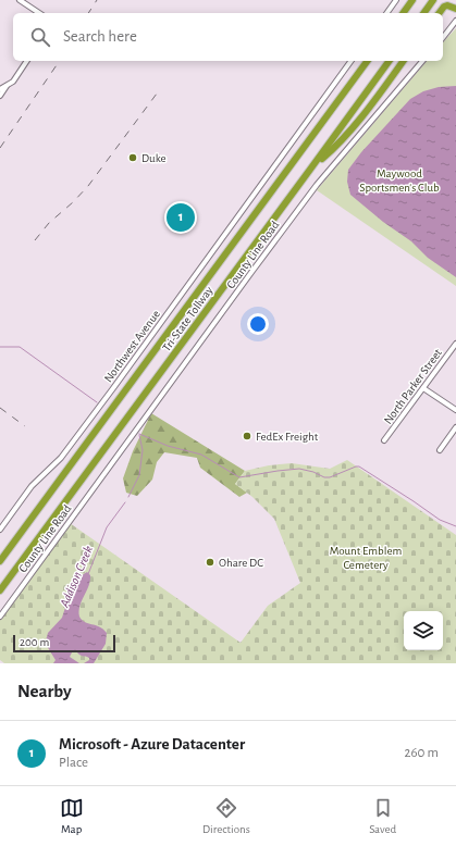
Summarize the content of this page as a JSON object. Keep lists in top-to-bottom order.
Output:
{
  "streets": {
    "highway": ["Tri-State Tollway"],
    "street": ["County Line Road", "Northwest Avenue", "North Parker Street"]
  },
  "water": ["Addison Creek"],
  "parks": ["Maywood Sportsmen's Club", "Mount Emblem Cemetery"],
  "places": ["Duke", "FedEx Freight", "Ohare DC"],
  "scale_bar": "200 m",
  "page": {
    "search": "Search here",
    "pins": "1",
    "scale": "200 m",
    "heading": "Nearby",
    "list": [
      {
        "mark": "1",
        "name": "Microsoft - Azure Datacenter",
        "note": "Place",
        "value": "260 m"
      }
    ],
    "nav": ["Map", "Directions", "Saved"]
  }
}
